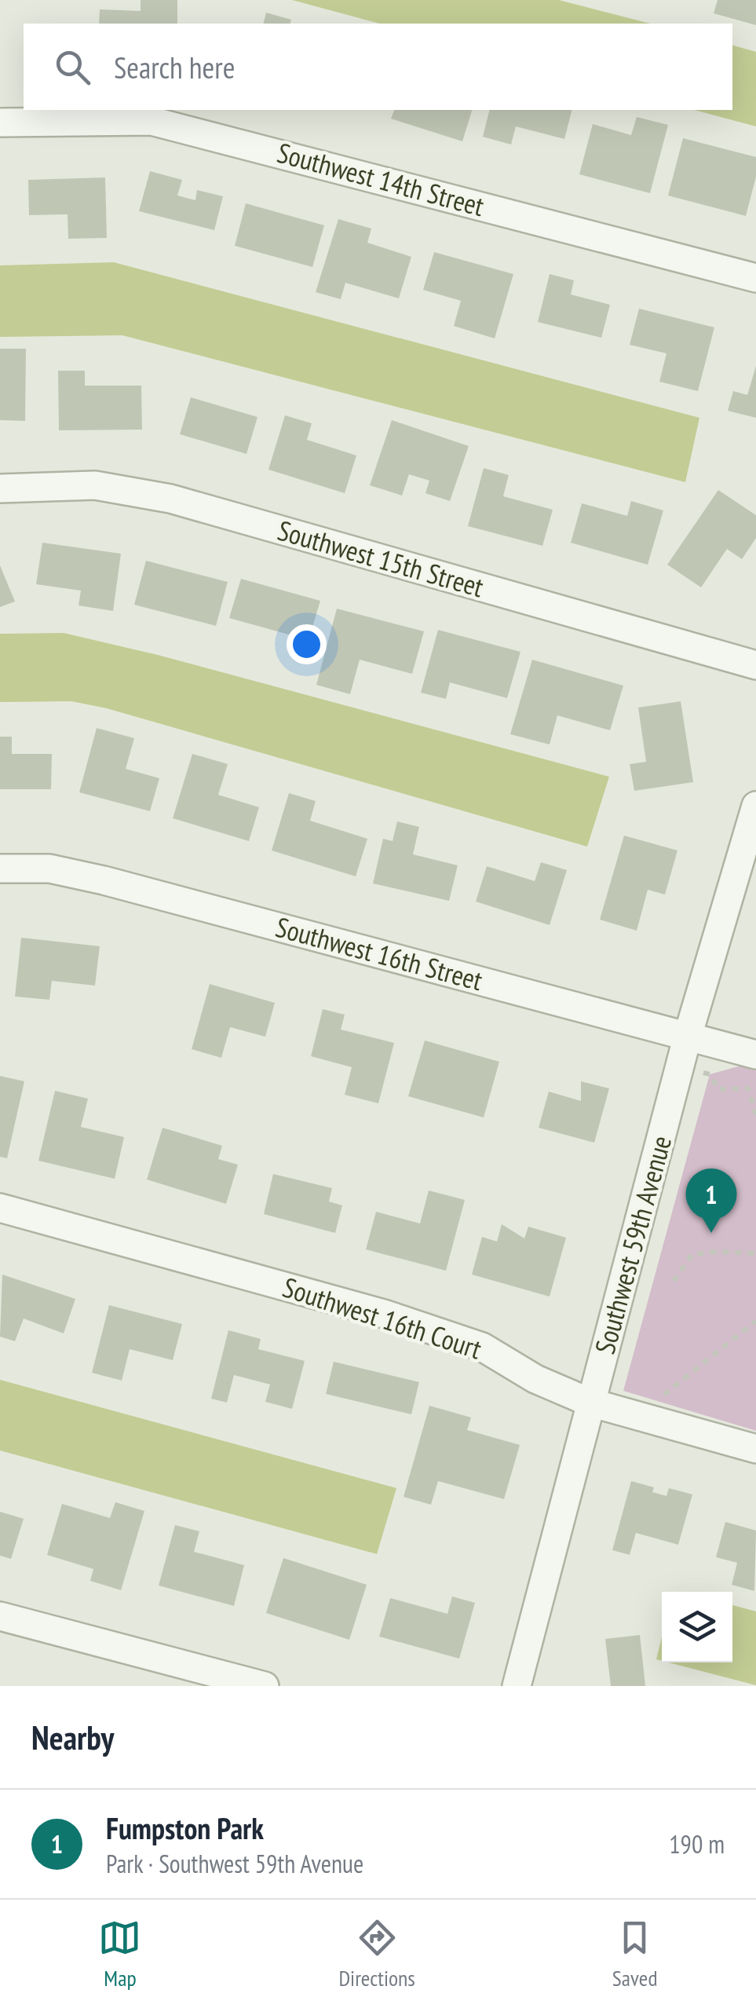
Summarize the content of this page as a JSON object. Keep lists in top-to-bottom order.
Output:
{
  "streets": {
    "street": [
      "Southwest 14th Street",
      "Southwest 15th Street",
      "Southwest 16th Street",
      "Southwest 59th Avenue",
      "Southwest 16th Court"
    ]
  },
  "crossings": [
    ["Southwest 16th Street", "Southwest 59th Avenue"],
    ["Southwest 59th Avenue", "Southwest 16th Court"]
  ],
  "page": {
    "search": "Search here",
    "pins": "1",
    "heading": "Nearby",
    "list": [
      {
        "mark": "1",
        "name": "Fumpston Park",
        "note": "Park · Southwest 59th Avenue",
        "value": "190 m"
      }
    ],
    "nav": ["Map", "Directions", "Saved"]
  }
}
